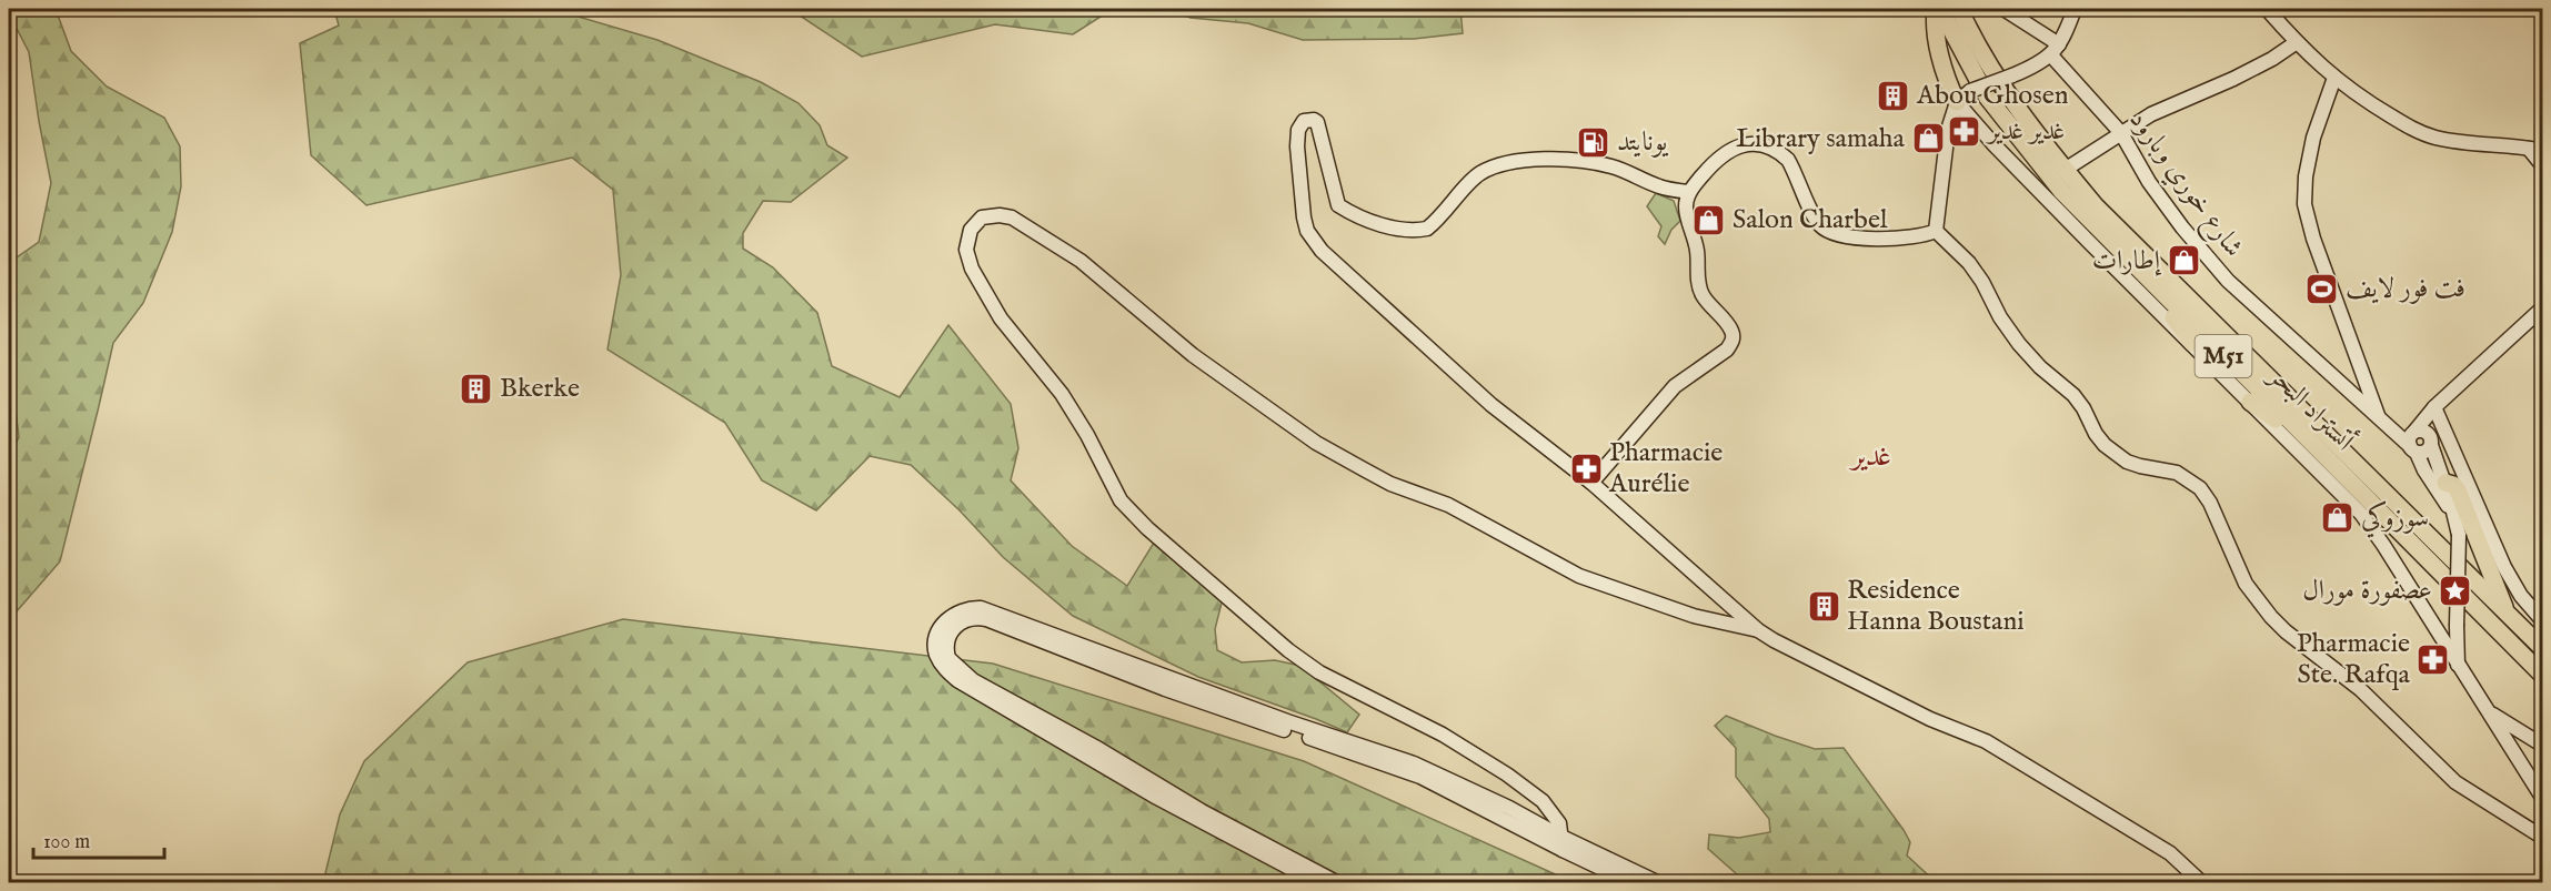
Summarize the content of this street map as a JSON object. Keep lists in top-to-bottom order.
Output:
{
  "streets": {
    "highway": ["M51", "أتستراد البحر"],
    "street": ["شارع خوري وبارود"]
  },
  "districts": ["غدير"],
  "places": {
    "building": ["Abou Ghosen", "Bkerke", "Residence Hanna Boustani"],
    "pharmacy": ["غدير غدير", "Pharmacie Aurélie", "Pharmacie Ste. Rafqa"],
    "shop": [
      "Library samaha",
      "Salon Charbel",
      "إطارات",
      "سوزوكي"
    ],
    "fuel station": ["يونايتد"],
    "sports": ["فت فور لايف"],
    "place": ["عصفورة مورال"]
  },
  "scale_bar": "100 m"
}
